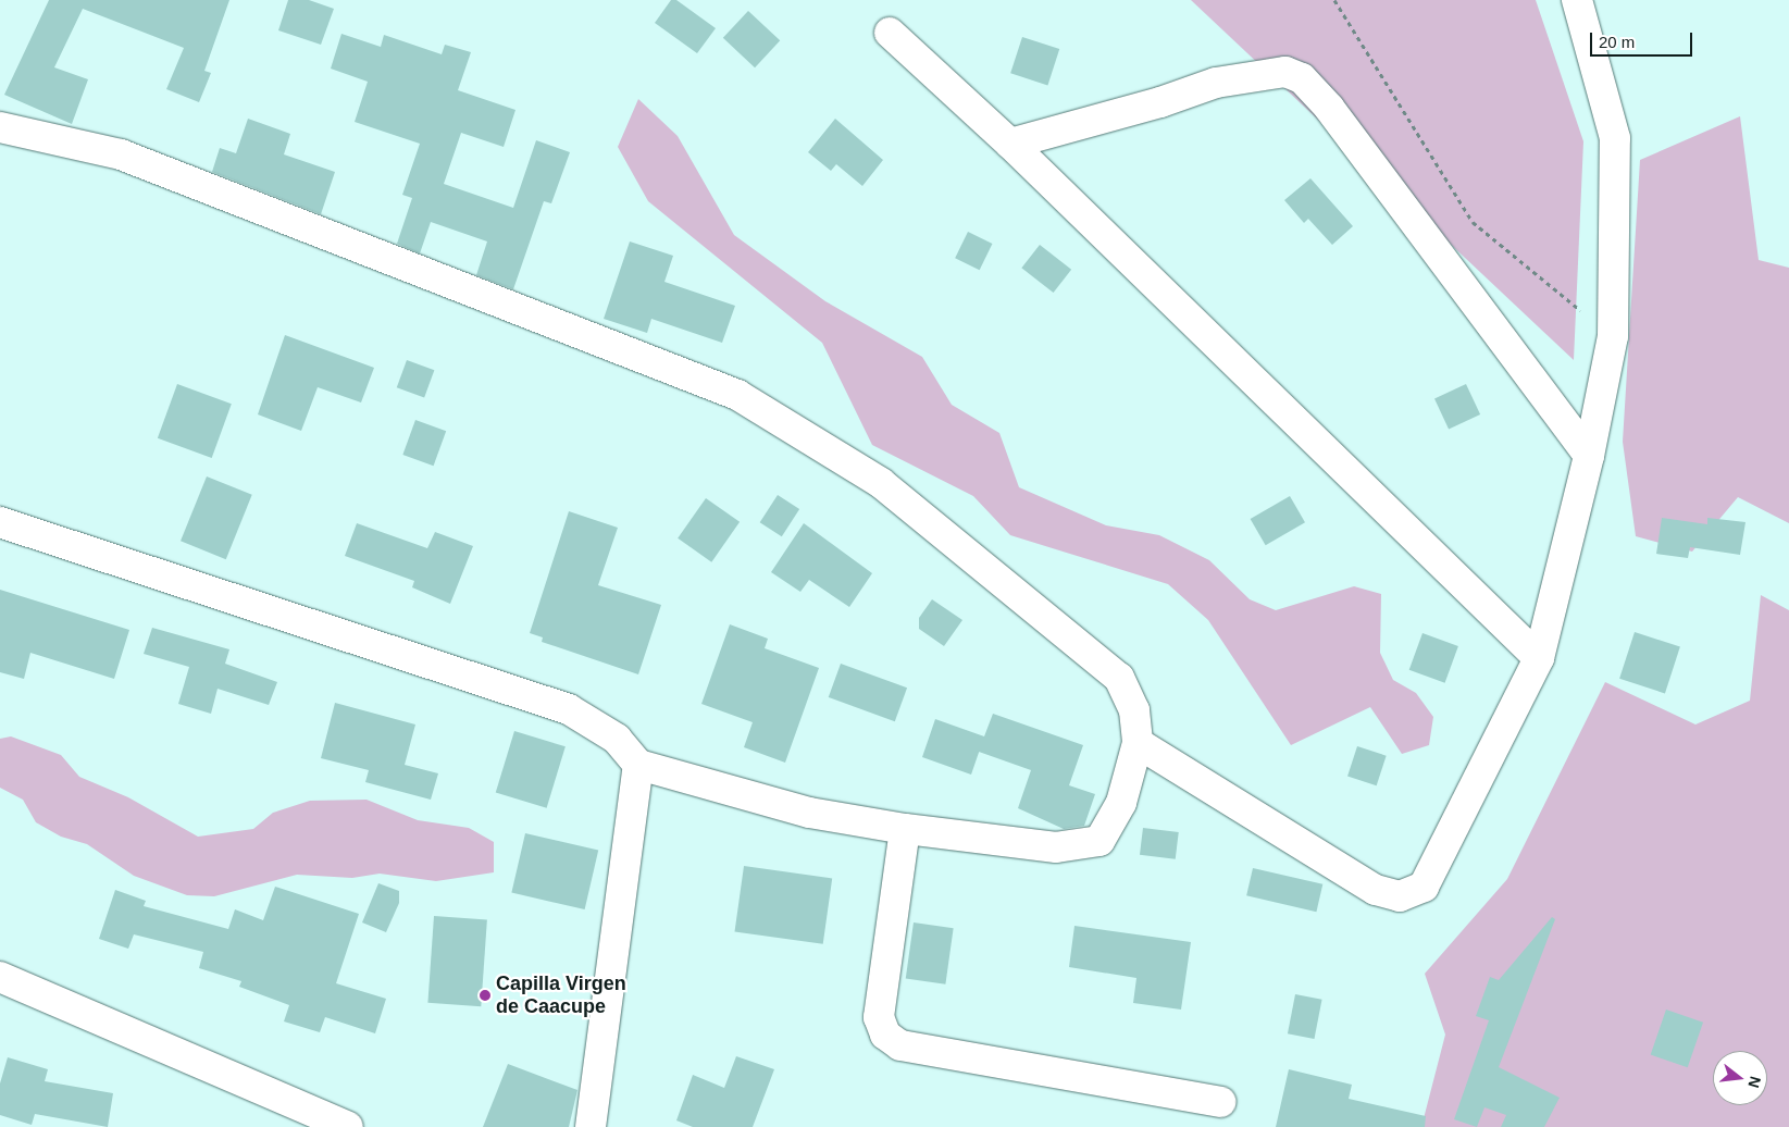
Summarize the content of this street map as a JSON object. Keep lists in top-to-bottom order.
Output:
{
  "places": ["Capilla Virgen de Caacupe"],
  "scale_bar": "20 m",
  "north": "right"
}
